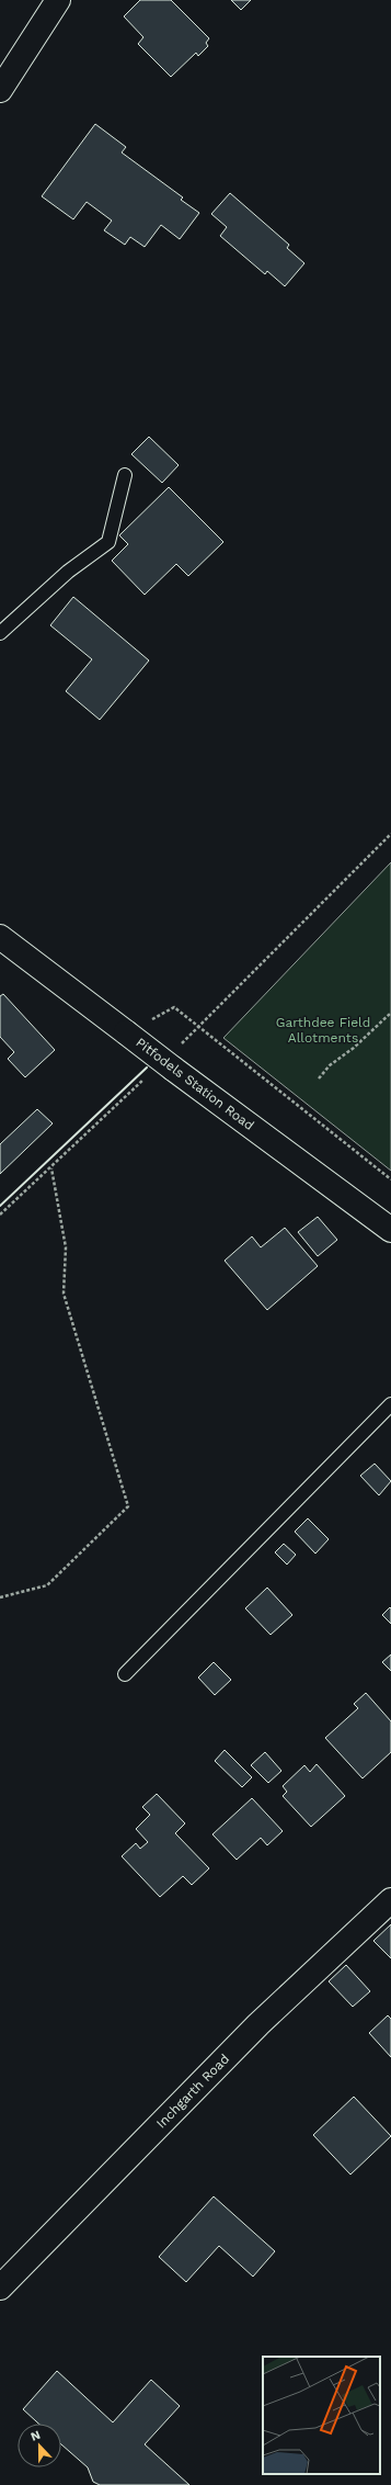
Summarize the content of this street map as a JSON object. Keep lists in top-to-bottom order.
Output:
{
  "streets": {
    "street": ["Pitfodels Station Road", "Inchgarth Road"]
  },
  "parks": ["Garthdee Field Allotments"],
  "north": "top"
}
